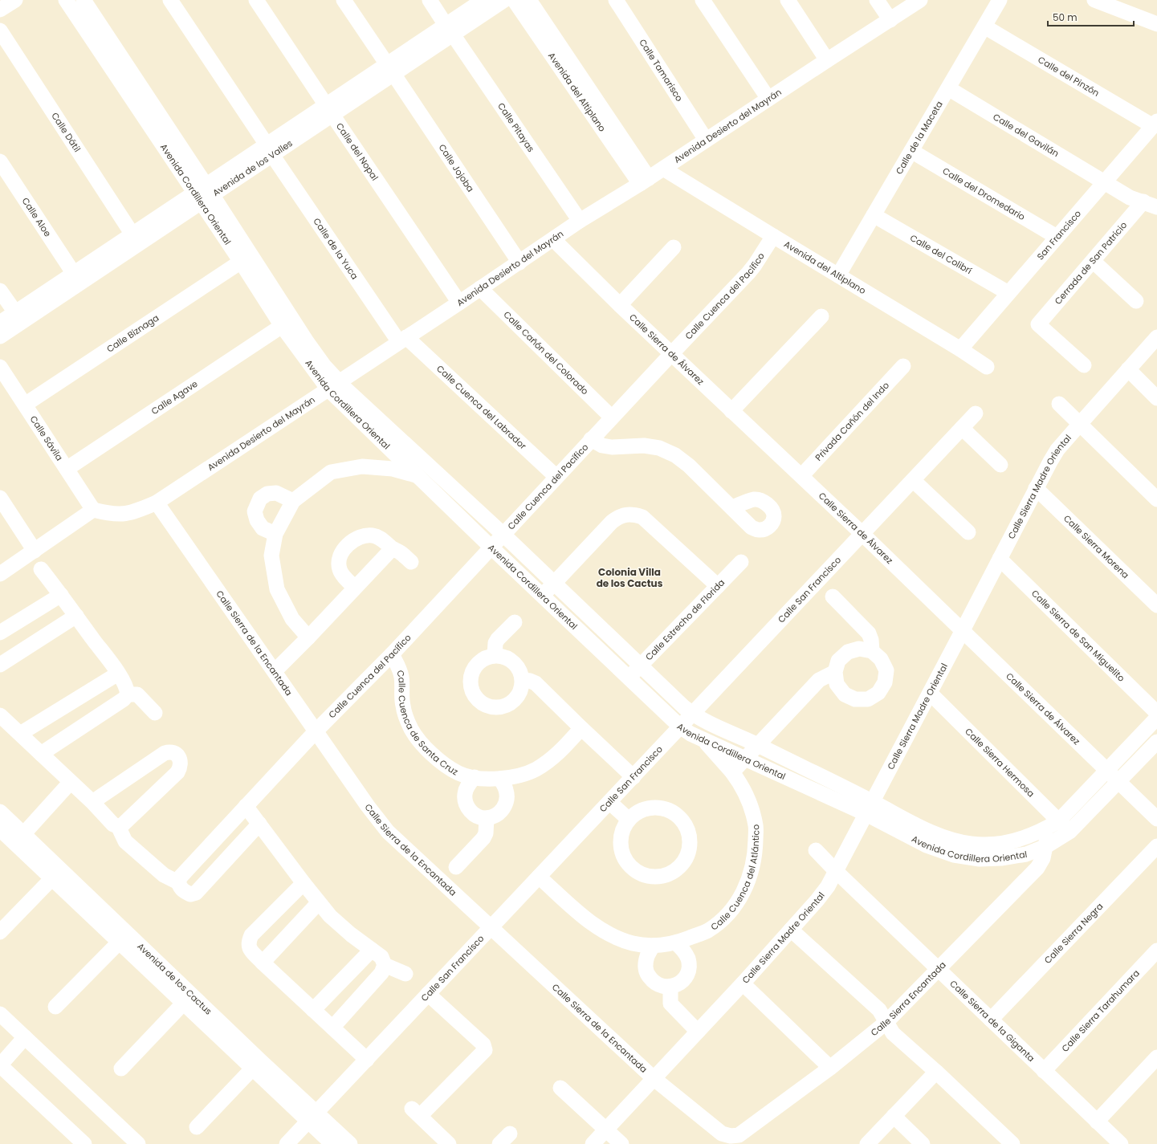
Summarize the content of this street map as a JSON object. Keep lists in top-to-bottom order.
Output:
{
  "streets": {
    "street": [
      "Calle Tamarisco",
      "Calle del Pinzón",
      "Avenida del Altiplano",
      "Avenida Desierto del Mayrán",
      "Calle Pitayas",
      "Calle Dátil",
      "Calle del Gavilán",
      "Calle de la Maceta",
      "Calle del Nopal",
      "Avenida de los Valles",
      "Calle Jojoba",
      "Avenida Cordillera Oriental",
      "Calle del Dromedario",
      "Calle Aloe",
      "San Francisco",
      "Calle de la Yuca",
      "Calle del Colibrí",
      "Cerrada de San Patricio",
      "Calle Cuenca del Pacífico",
      "Calle Biznaga",
      "Calle Sierra de Álvarez",
      "Calle Cañón del Colorado",
      "Calle Agave",
      "Calle Cuenca del Labrador",
      "Privada Cañón del Indo",
      "Calle Sávila",
      "Calle Sierra Madre Oriental",
      "Calle Sierra Morena",
      "Calle San Francisco",
      "Calle Estrecho de Florida",
      "Calle Sierra de San Miguelito",
      "Calle Sierra de la Encantada",
      "Calle Cuenca de Santa Cruz",
      "Calle Sierra Hermosa",
      "Calle Cuenca del Atlántico",
      "Calle Sierra Negra",
      "Avenida de los Cactus",
      "Calle Sierra Encantada",
      "Calle Sierra Tarahumara",
      "Calle Sierra de la Giganta"
    ]
  },
  "crossings": [
    ["Calle Tamarisco", "Avenida Desierto del Mayrán"],
    ["Calle del Pinzón", "Calle de la Maceta"],
    ["Calle del Pinzón", "San Francisco"],
    ["Avenida del Altiplano", "Avenida Desierto del Mayrán"],
    ["Avenida del Altiplano", "Calle de la Maceta"],
    ["Avenida del Altiplano", "San Francisco"],
    ["Avenida del Altiplano", "Calle Cuenca del Pacífico"],
    ["Avenida Desierto del Mayrán", "Calle Pitayas"],
    ["Avenida Desierto del Mayrán", "Calle del Nopal"],
    ["Avenida Desierto del Mayrán", "Calle Jojoba"],
    ["Avenida Desierto del Mayrán", "Avenida Cordillera Oriental"],
    ["Avenida Desierto del Mayrán", "Calle de la Yuca"],
    ["Avenida Desierto del Mayrán", "Calle Sierra de Álvarez"],
    ["Avenida Desierto del Mayrán", "Calle Cañón del Colorado"],
    ["Avenida Desierto del Mayrán", "Calle Cuenca del Labrador"],
    ["Avenida Desierto del Mayrán", "Calle Sávila"],
    ["Avenida Desierto del Mayrán", "Calle Sierra de la Encantada"],
    ["Calle Pitayas", "Avenida de los Valles"],
    ["Calle Dátil", "Avenida de los Valles"],
    ["Calle del Gavilán", "Calle de la Maceta"],
    ["Calle del Gavilán", "San Francisco"],
    ["Calle del Gavilán", "Cerrada de San Patricio"],
    ["Calle de la Maceta", "Calle del Dromedario"],
    ["Calle de la Maceta", "Calle del Colibrí"],
    ["Calle del Nopal", "Avenida de los Valles"],
    ["Avenida de los Valles", "Calle Jojoba"],
    ["Avenida de los Valles", "Avenida Cordillera Oriental"],
    ["Avenida de los Valles", "Calle Aloe"],
    ["Avenida de los Valles", "Calle de la Yuca"],
    ["Avenida Cordillera Oriental", "Calle Cuenca del Pacífico"],
    ["Avenida Cordillera Oriental", "Calle Biznaga"],
    ["Avenida Cordillera Oriental", "Calle Sierra de Álvarez"],
    ["Avenida Cordillera Oriental", "Calle Agave"],
    ["Avenida Cordillera Oriental", "Calle Sierra Madre Oriental"],
    ["Avenida Cordillera Oriental", "Calle San Francisco"],
    ["Avenida Cordillera Oriental", "Calle Estrecho de Florida"],
    ["Avenida Cordillera Oriental", "Calle Sierra Hermosa"],
    ["Avenida Cordillera Oriental", "Calle Cuenca del Atlántico"],
    ["Avenida Cordillera Oriental", "Calle Sierra Encantada"],
    ["Calle del Dromedario", "San Francisco"],
    ["San Francisco", "Calle del Colibrí"],
    ["Calle de la Yuca", "Calle Cuenca del Labrador"],
    ["Calle Cuenca del Pacífico", "Calle Sierra de Álvarez"],
    ["Calle Cuenca del Pacífico", "Calle Cañón del Colorado"],
    ["Calle Cuenca del Pacífico", "Calle Cuenca del Labrador"],
    ["Calle Cuenca del Pacífico", "Calle Sierra de la Encantada"],
    ["Calle Cuenca del Pacífico", "Calle Cuenca de Santa Cruz"],
    ["Calle Biznaga", "Calle Sávila"],
    ["Calle Sierra de Álvarez", "Privada Cañón del Indo"],
    ["Calle Sierra de Álvarez", "Calle Sierra Madre Oriental"],
    ["Calle Sierra de Álvarez", "Calle San Francisco"],
    ["Calle Agave", "Calle Sávila"],
    ["Calle Sierra Madre Oriental", "Calle Sierra Morena"],
    ["Calle Sierra Madre Oriental", "Calle Sierra de San Miguelito"],
    ["Calle Sierra Madre Oriental", "Calle Sierra de la Encantada"],
    ["Calle Sierra Madre Oriental", "Calle Sierra Hermosa"],
    ["Calle Sierra Madre Oriental", "Calle Sierra de la Giganta"],
    ["Calle San Francisco", "Calle Sierra de la Encantada"],
    ["Calle San Francisco", "Calle Cuenca del Atlántico"],
    ["Calle San Francisco", "Avenida de los Cactus"],
    ["Calle Sierra de la Encantada", "Calle Sierra Encantada"],
    ["Calle Sierra Hermosa", "Calle Sierra Encantada"],
    ["Calle Sierra Negra", "Calle Sierra de la Giganta"],
    ["Calle Sierra Encantada", "Calle Sierra de la Giganta"],
    ["Calle Sierra Tarahumara", "Calle Sierra de la Giganta"]
  ],
  "districts": ["Colonia Villa de los Cactus"],
  "scale_bar": "50 m"
}
